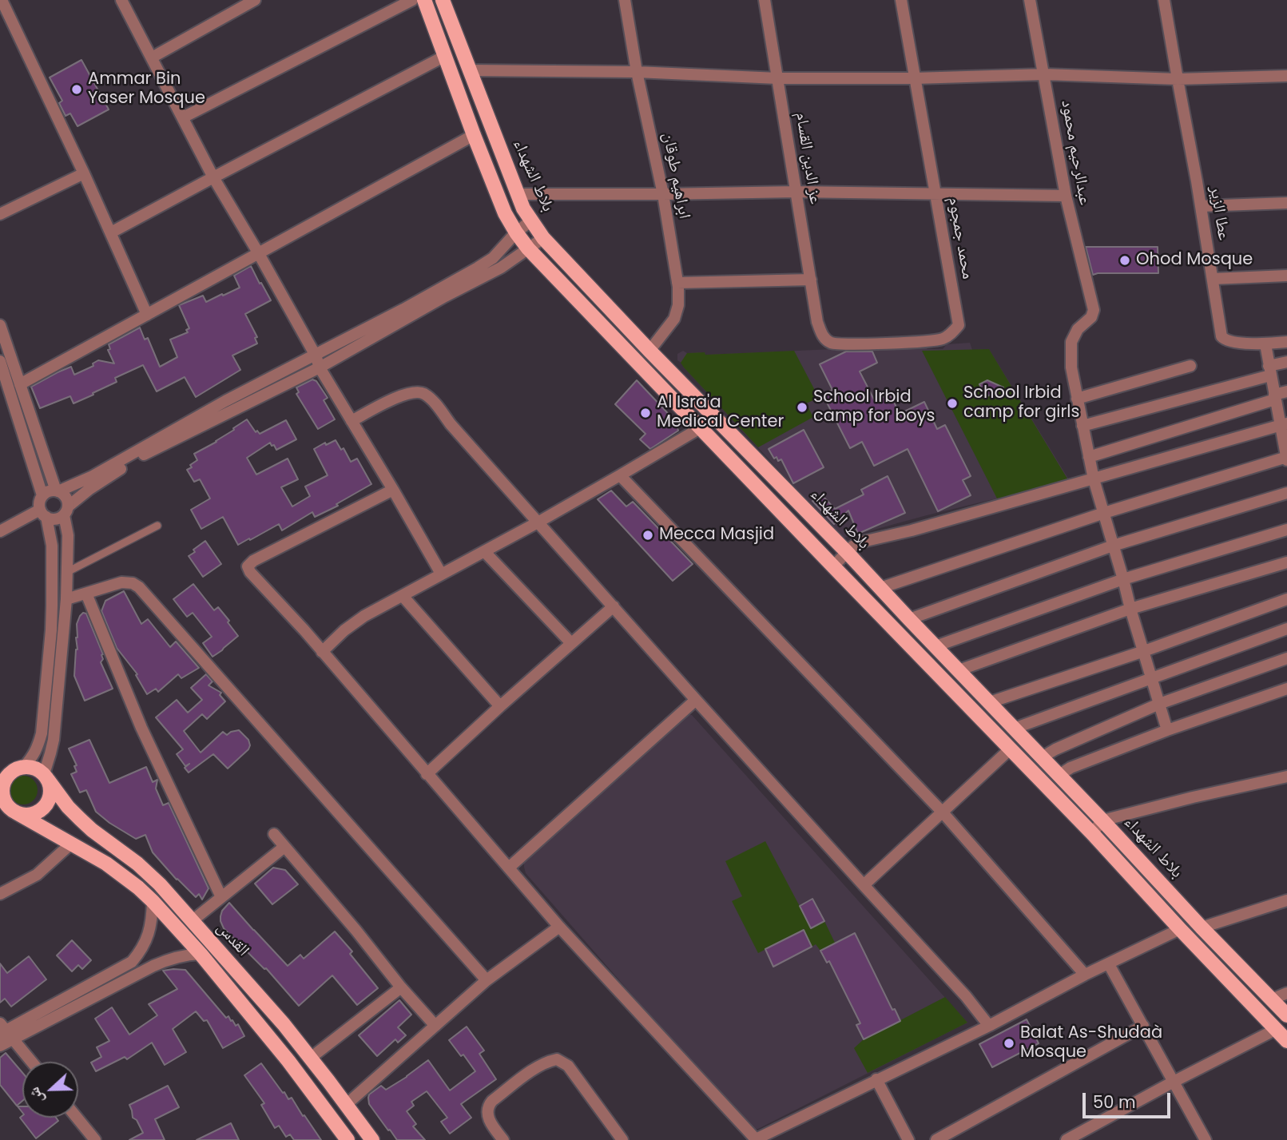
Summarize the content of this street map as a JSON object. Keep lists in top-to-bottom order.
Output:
{
  "streets": {
    "main road": ["بلاط الشهداء", "القدس"],
    "street": [
      "عبدالرحيم محمود",
      "عز الدين القسام",
      "ابراهيم طوقان",
      "عطا الزير",
      "محمد جمجوم"
    ]
  },
  "crossings": [
    ["عز الدين القسام", "محمد جمجوم"],
    ["بلاط الشهداء", "ابراهيم طوقان"]
  ],
  "places": [
    "Ammar Bin Yaser Mosque",
    "Ohod Mosque",
    "School Irbid camp for girls",
    "School Irbid camp for boys",
    "Al Isra'a Medical Center",
    "Mecca Masjid",
    "Balat As-Shudaà Mosque"
  ],
  "scale_bar": "50 m",
  "north": "left"
}
